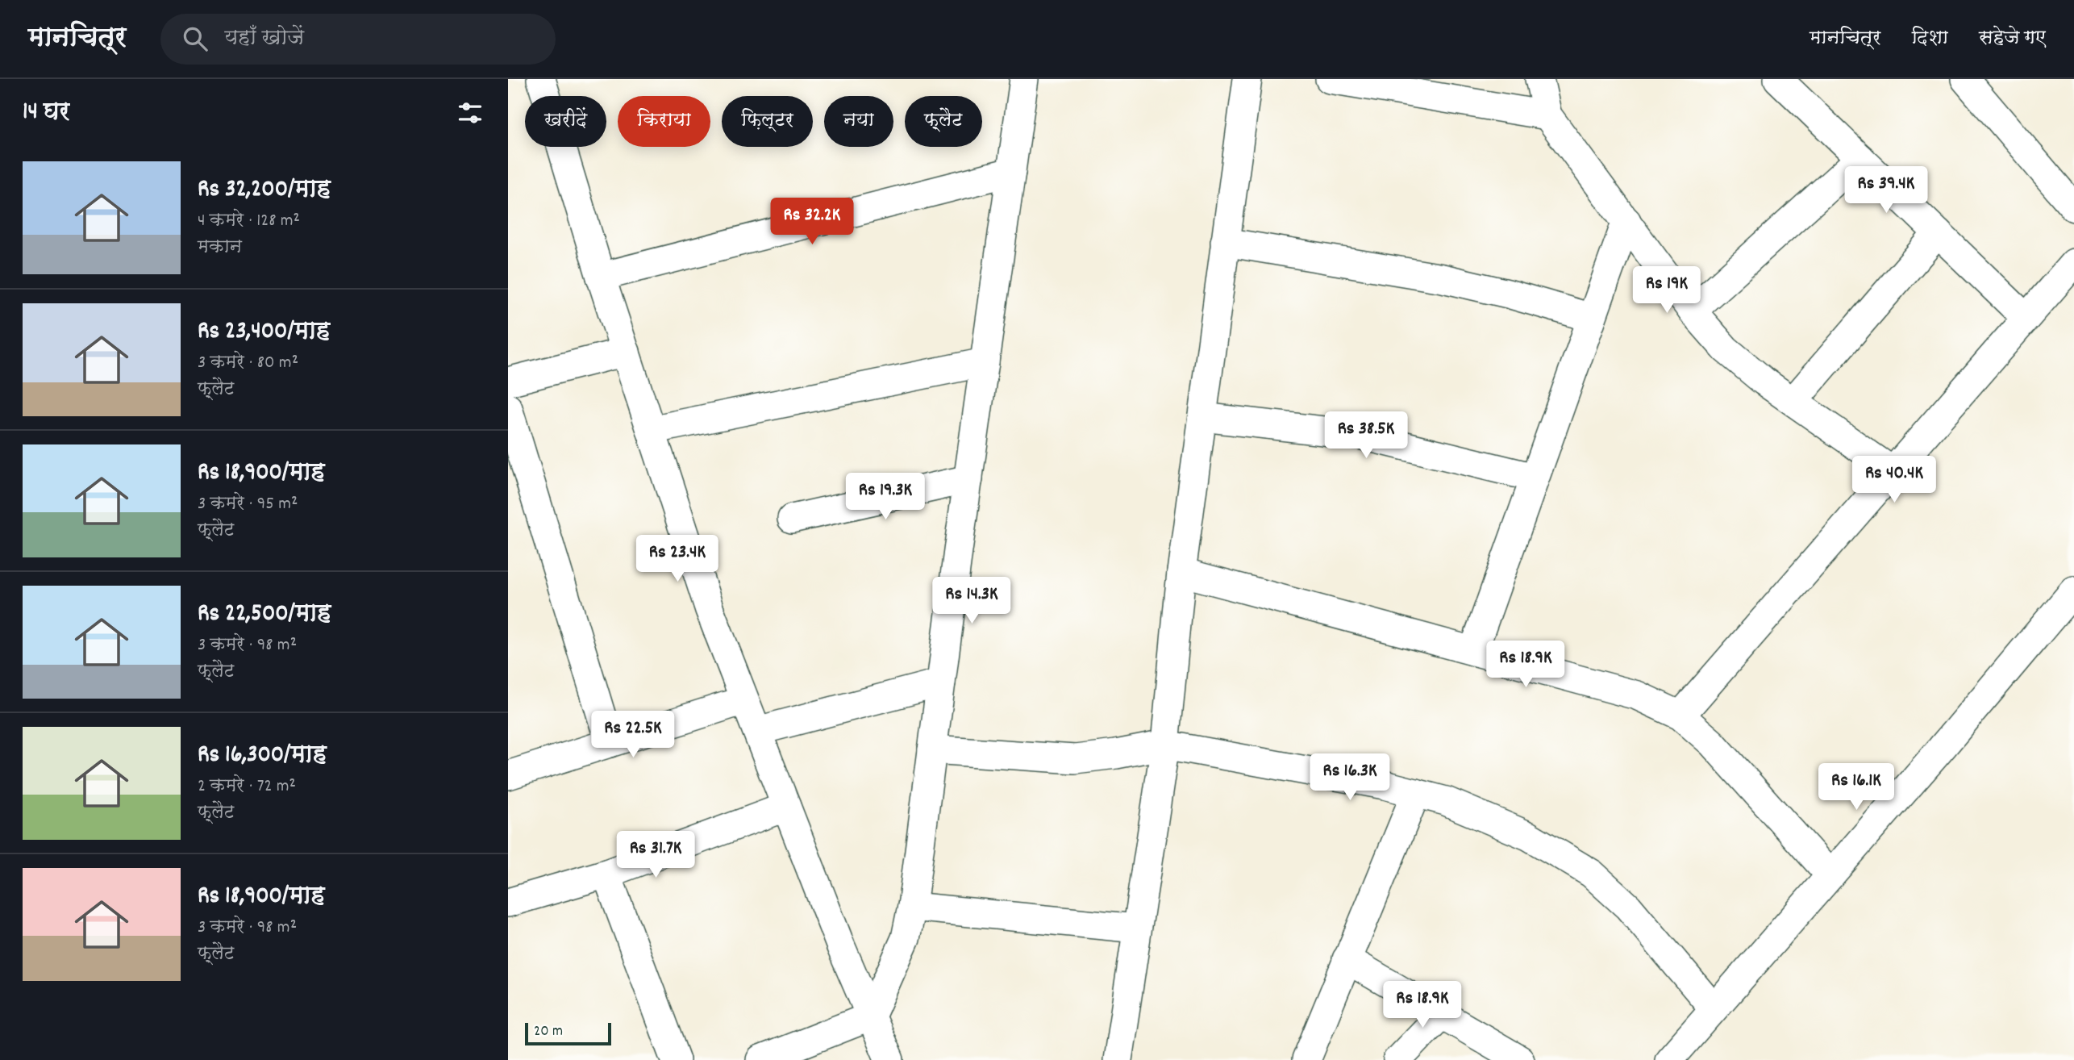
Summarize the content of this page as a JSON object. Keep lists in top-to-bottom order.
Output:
{
  "scale_bar": "20 m",
  "page": {
    "header": "मानचित्र",
    "search": "यहाँ खोजें",
    "nav": ["मानचित्र", "दिशा", "सहेजे गए"],
    "heading": "14 घर",
    "chip": [
      "खरीदें",
      "किराया",
      "फ़िल्टर",
      "नया",
      "फ़्लैट"
    ],
    "list": [
      {
        "name": "Rs 32,200/माह",
        "note": "4 कमरे · 128 m² · मकान"
      },
      {
        "name": "Rs 23,400/माह",
        "note": "3 कमरे · 80 m² · फ़्लैट"
      },
      {
        "name": "Rs 18,900/माह",
        "note": "3 कमरे · 95 m² · फ़्लैट"
      },
      {
        "name": "Rs 22,500/माह",
        "note": "3 कमरे · 98 m² · फ़्लैट"
      },
      {
        "name": "Rs 16,300/माह",
        "note": "2 कमरे · 72 m² · फ़्लैट"
      },
      {
        "name": "Rs 18,900/माह",
        "note": "3 कमरे · 98 m² · फ़्लैट"
      }
    ],
    "price": [
      "Rs 39.4K",
      "Rs 32.2K",
      "Rs 19K",
      "Rs 38.5K",
      "Rs 40.4K",
      "Rs 19.3K",
      "Rs 23.4K",
      "Rs 14.3K",
      "Rs 18.9K",
      "Rs 22.5K",
      "Rs 16.3K",
      "Rs 16.1K",
      "Rs 31.7K",
      "Rs 18.9K"
    ],
    "scale": "20 m"
  }
}
